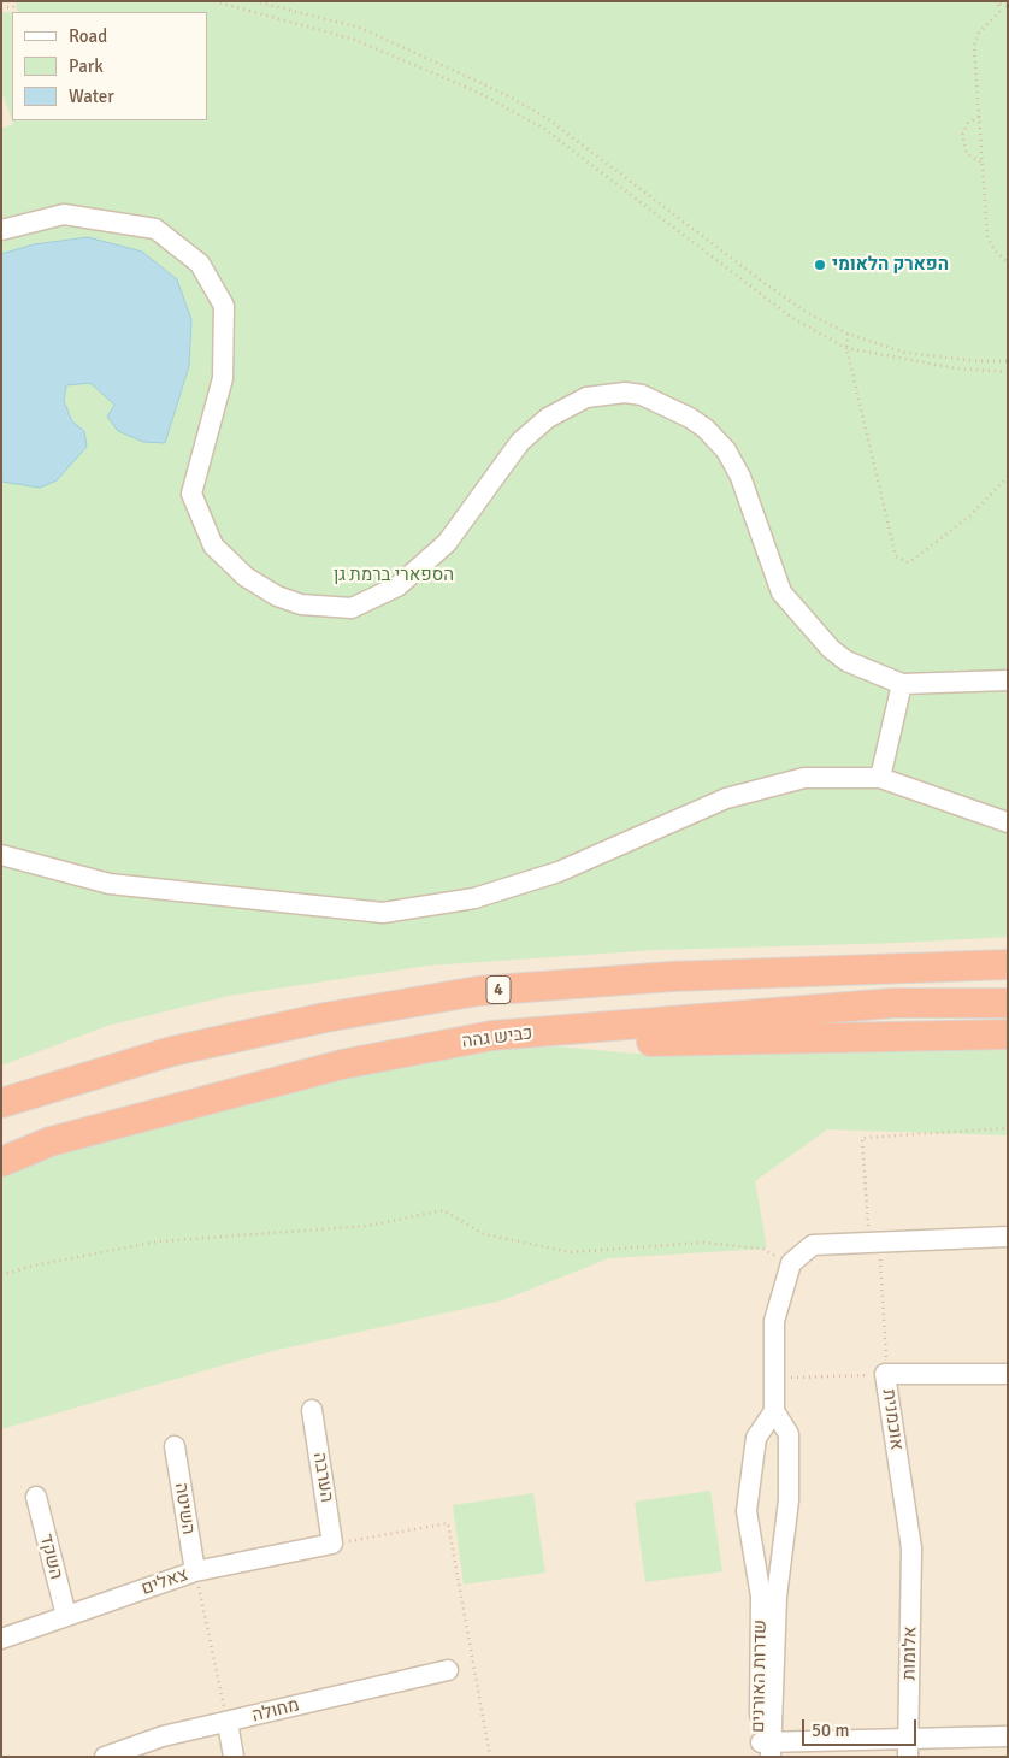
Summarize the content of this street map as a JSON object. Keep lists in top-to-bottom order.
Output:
{
  "streets": {
    "highway": ["4", "כביש גהה"],
    "street": [
      "אוכמנית",
      "הערבה",
      "השיטה",
      "השקד",
      "צאלים",
      "אלומות",
      "שדרות האורנים",
      "מחולה"
    ]
  },
  "crossings": [
    ["אוכמנית", "אלומות"],
    ["הערבה", "צאלים"],
    ["השיטה", "צאלים"],
    ["השקד", "צאלים"]
  ],
  "parks": ["הספארי ברמת גן"],
  "places": ["הפארק הלאומי"],
  "legend": ["Road", "Park", "Water"],
  "scale_bar": "50 m"
}
